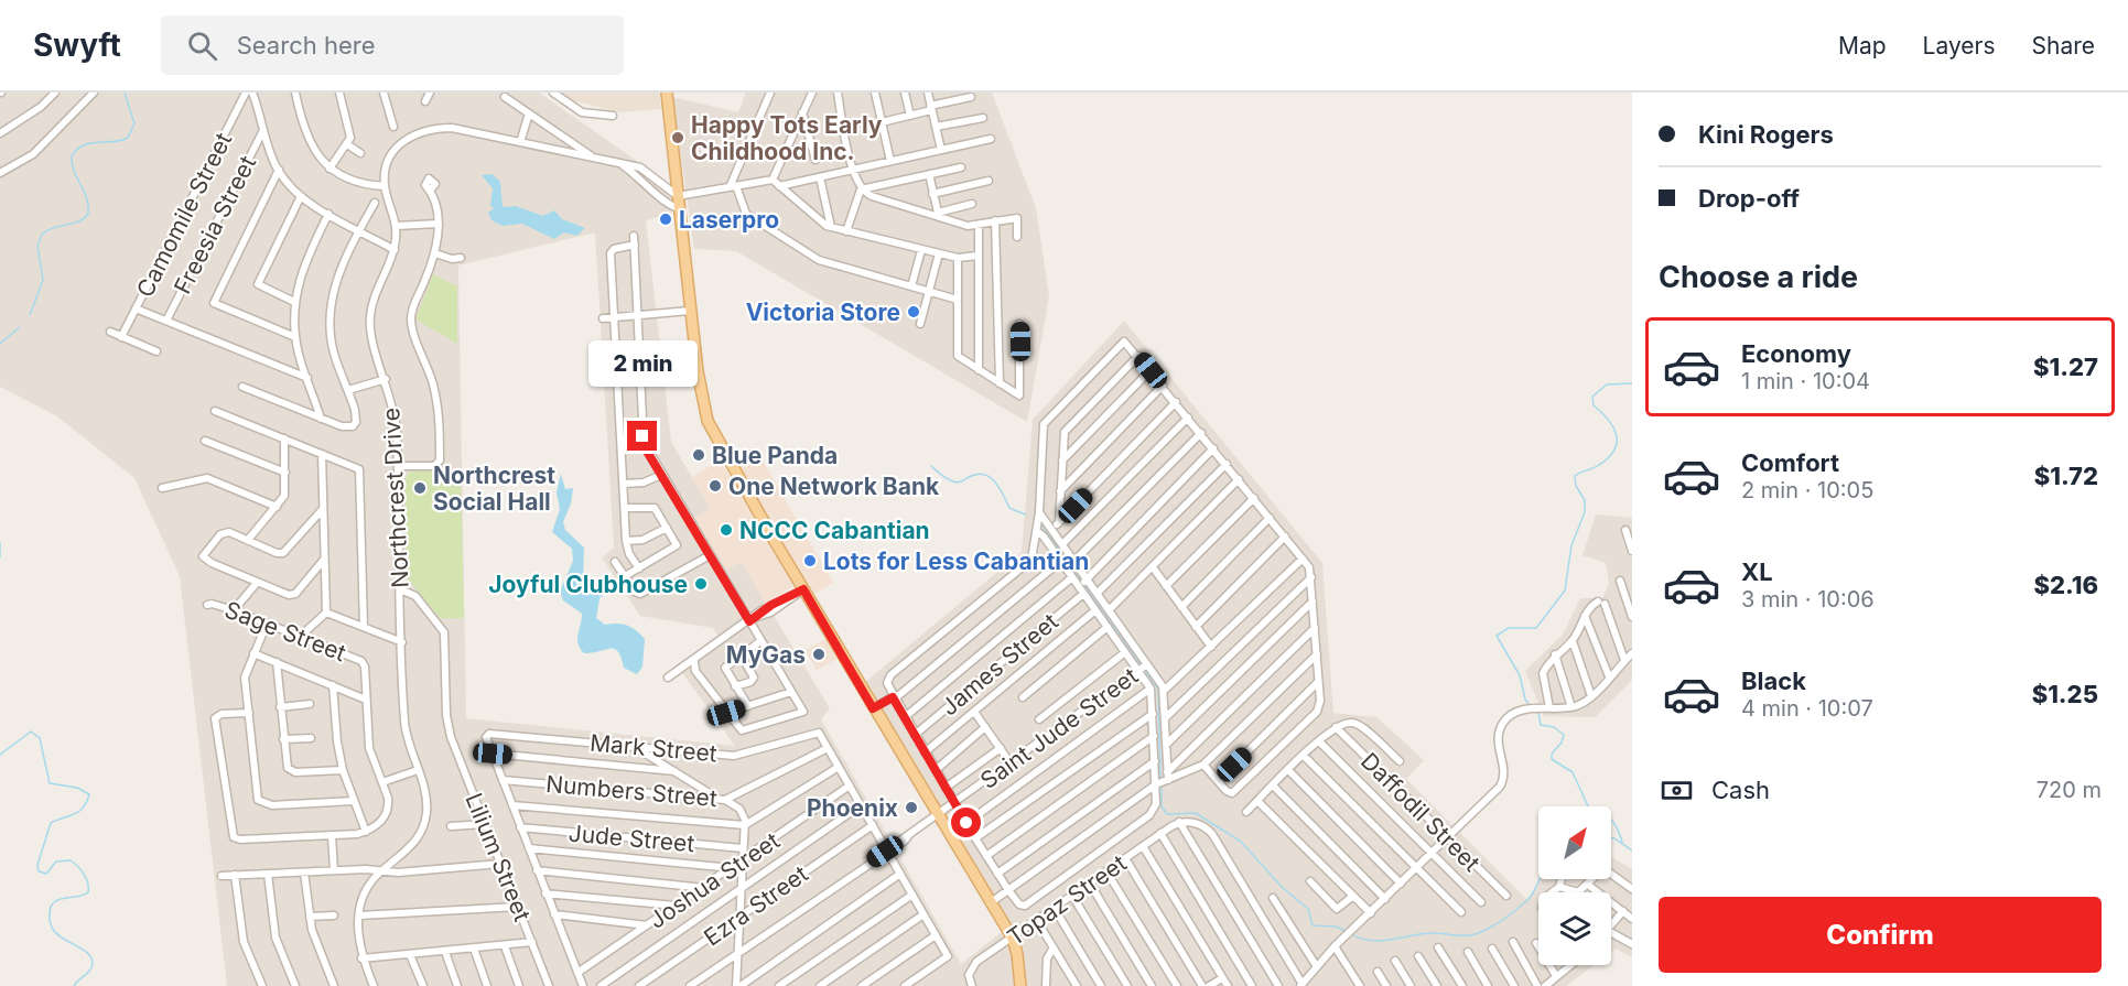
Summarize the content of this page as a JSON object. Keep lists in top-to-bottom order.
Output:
{
  "streets": {
    "street": [
      "Camomile Street",
      "Freesia Street",
      "Northcrest Drive",
      "Sage Street",
      "James Street",
      "Saint Jude Street",
      "Mark Street",
      "Numbers Street",
      "Daffodil Street",
      "Jude Street",
      "Lilium Street",
      "Joshua Street",
      "Topaz Street",
      "Ezra Street"
    ]
  },
  "crossings": [
    ["Northcrest Drive", "Lilium Street"],
    ["Mark Street", "Numbers Street"]
  ],
  "places": [
    "Happy Tots Early Childhood Inc.",
    "Laserpro",
    "Victoria Store",
    "Blue Panda",
    "One Network Bank",
    "Northcrest Social Hall",
    "NCCC Cabantian",
    "Lots for Less Cabantian",
    "Joyful Clubhouse",
    "MyGas",
    "Phoenix"
  ],
  "north": "top right",
  "page": {
    "header": "Swyft",
    "search": "Search here",
    "nav": ["Map", "Layers", "Share"],
    "banner": ["Kini Rogers", "Drop-off"],
    "heading": "Choose a ride",
    "list": [
      {
        "name": "Economy",
        "note": "1 min · 10:04",
        "value": "$1.27"
      },
      {
        "name": "Comfort",
        "note": "2 min · 10:05",
        "value": "$1.72"
      },
      {
        "name": "XL",
        "note": "3 min · 10:06",
        "value": "$2.16"
      },
      {
        "name": "Black",
        "note": "4 min · 10:07",
        "value": "$1.25"
      }
    ],
    "bubble": "2 min",
    "pay": ["Cash", "720 m"],
    "buttons": "Confirm"
  }
}
